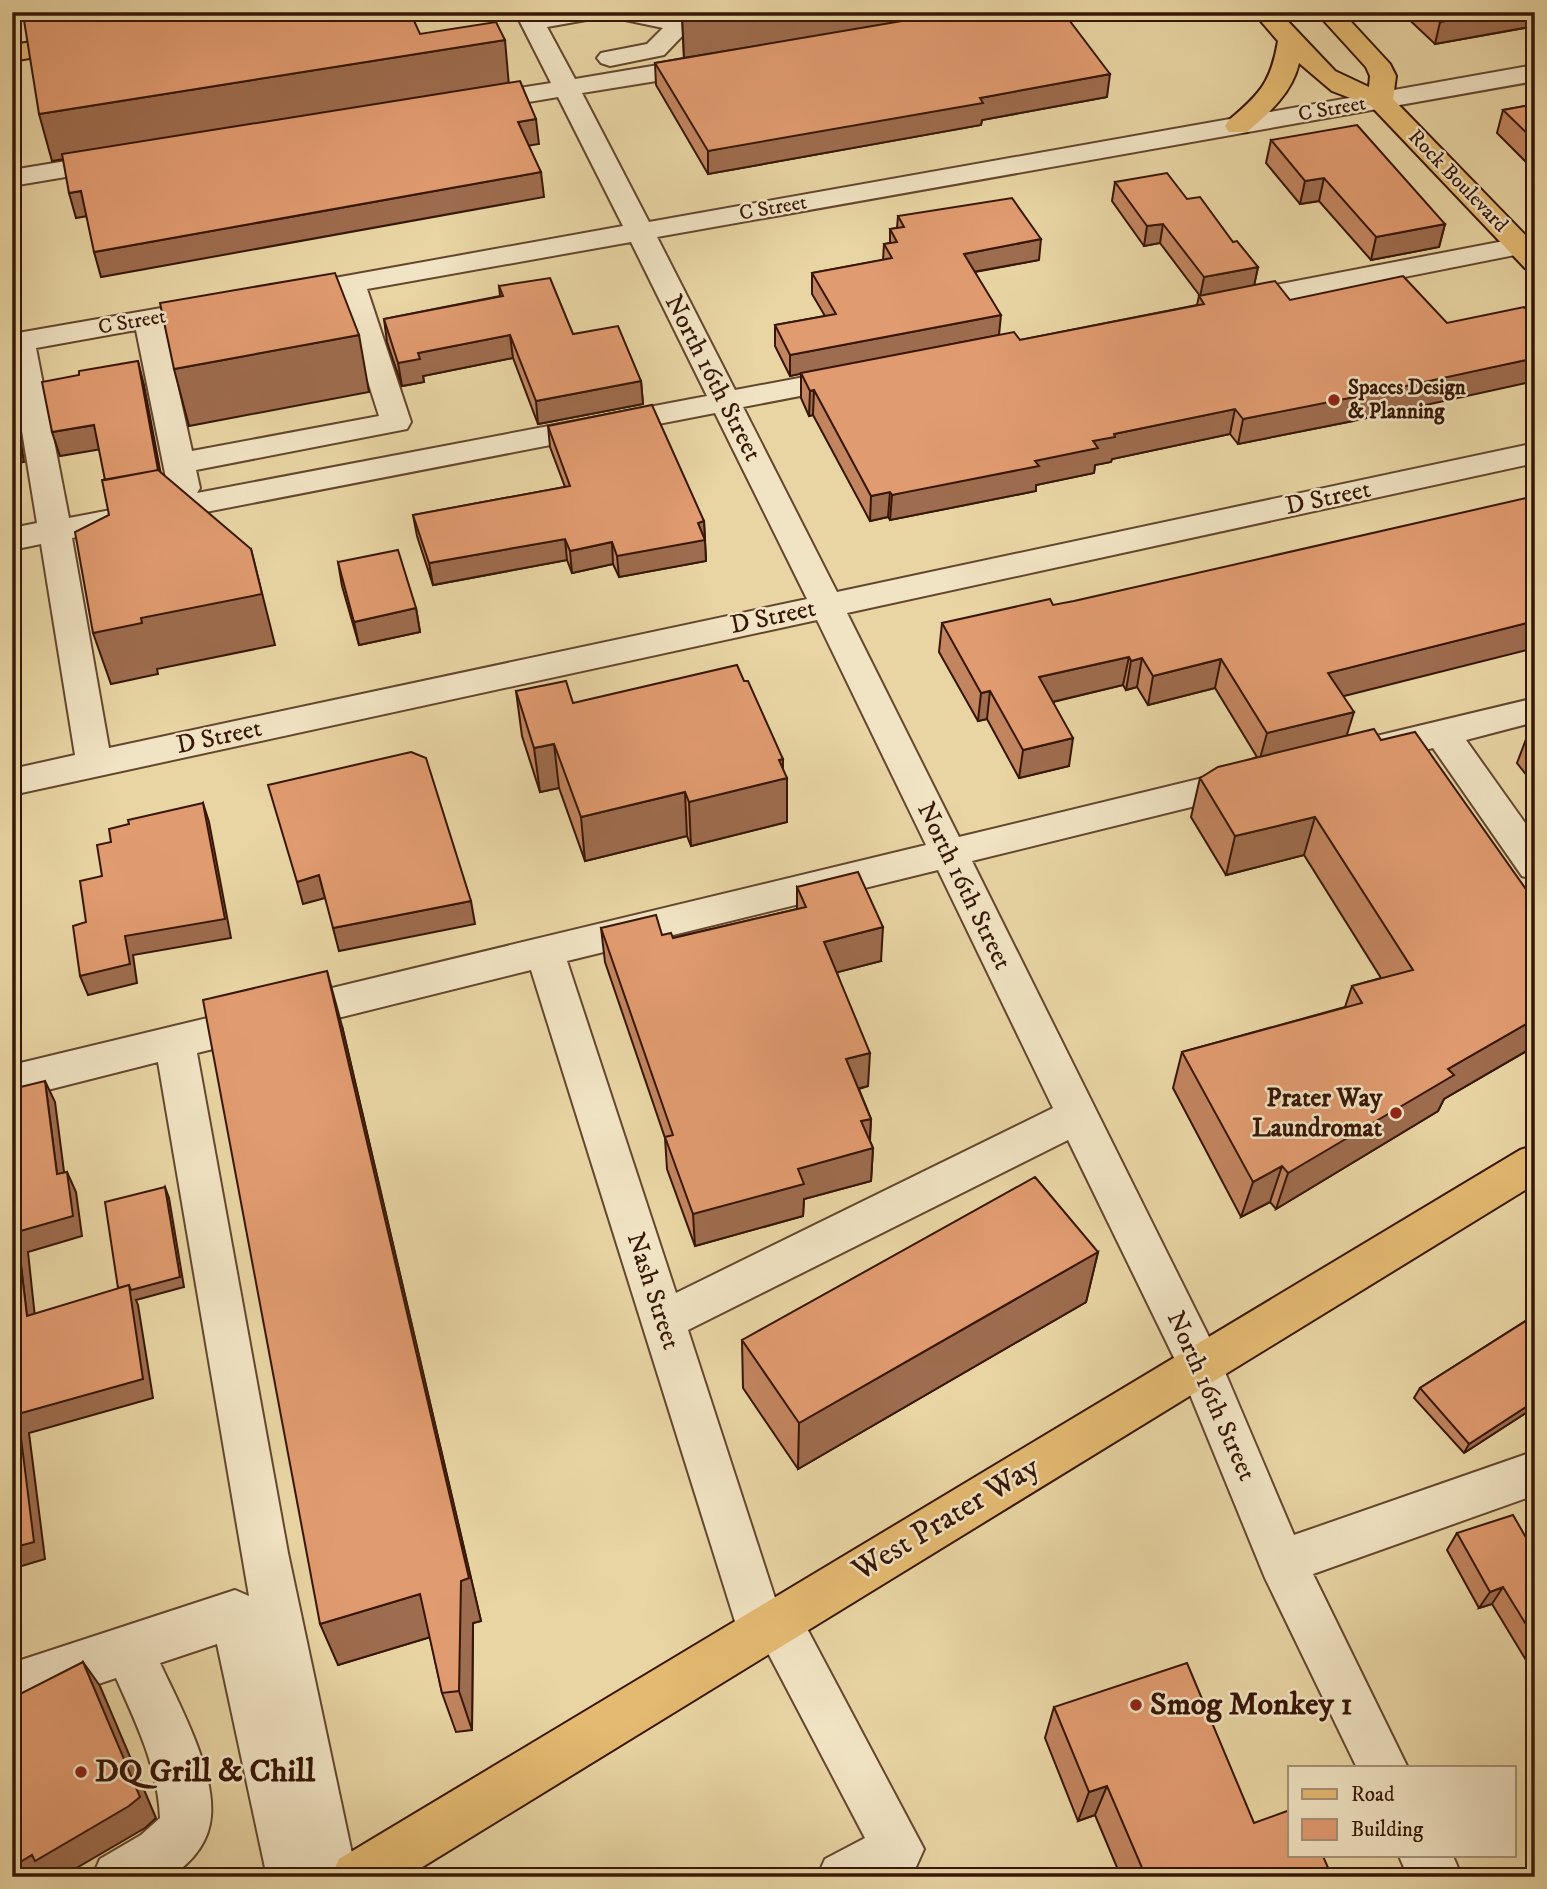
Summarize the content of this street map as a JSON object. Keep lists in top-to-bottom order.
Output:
{
  "streets": {
    "main road": ["Rock Boulevard", "West Prater Way"],
    "street": [
      "C Street",
      "North 16th Street",
      "D Street",
      "Nash Street"
    ]
  },
  "crossings": [
    ["C Street", "Rock Boulevard"],
    ["C Street", "North 16th Street"],
    ["North 16th Street", "D Street"],
    ["North 16th Street", "West Prater Way"],
    ["Nash Street", "West Prater Way"]
  ],
  "places": [
    "Spaces Design & Planning",
    "Prater Way Laundromat",
    "Smog Monkey 1",
    "DQ Grill & Chill"
  ],
  "legend": ["Road", "Building"]
}
